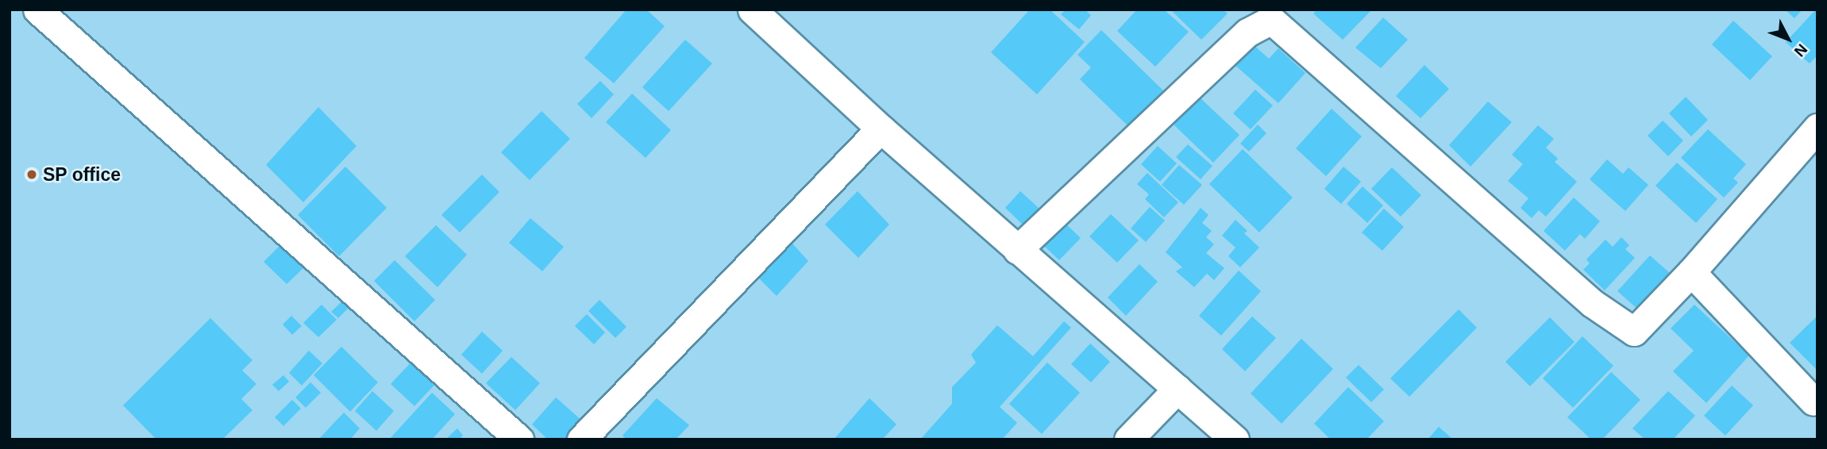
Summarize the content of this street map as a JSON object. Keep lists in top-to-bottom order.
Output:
{
  "places": ["SP office"],
  "north": "bottom right"
}
